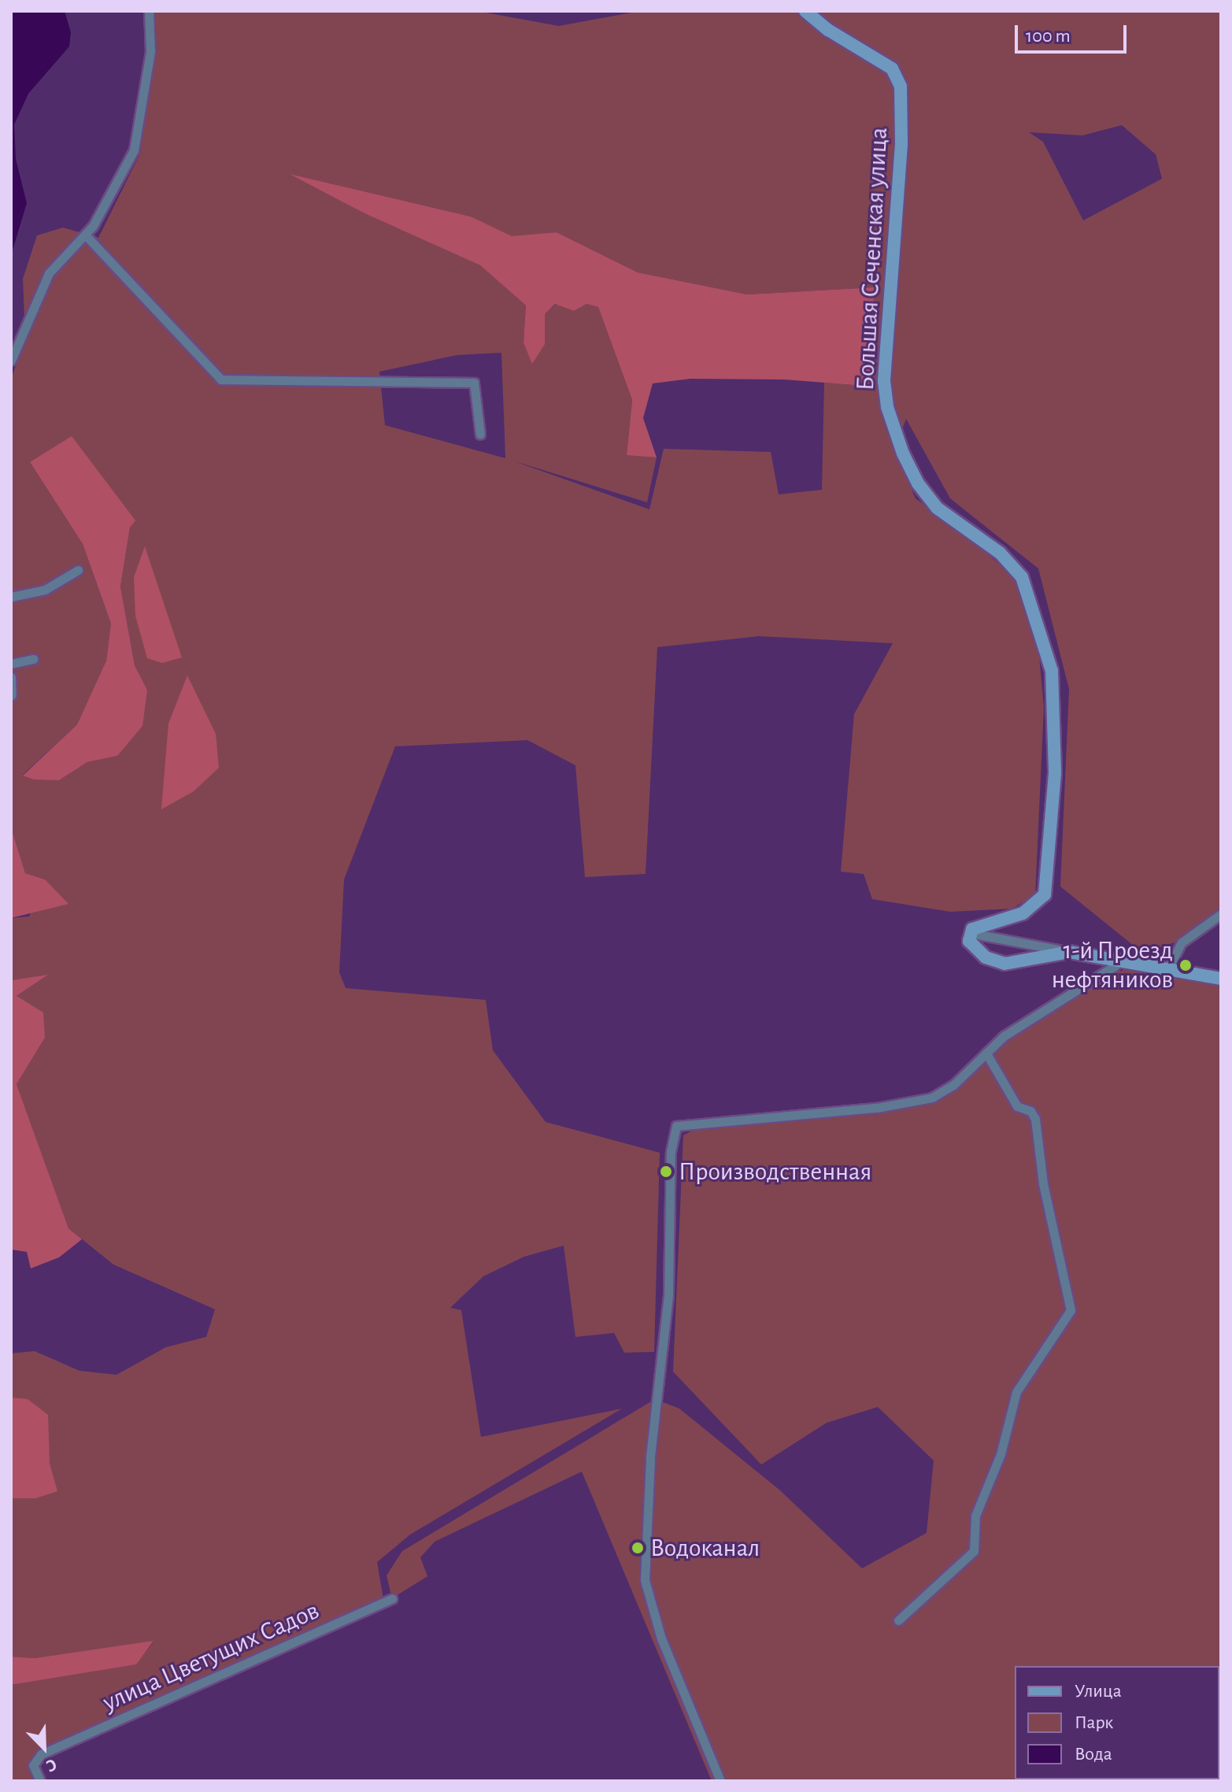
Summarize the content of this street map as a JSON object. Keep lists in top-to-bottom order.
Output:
{
  "streets": {
    "street": ["Большая Сеченская улица", "улица Цветущих Садов"]
  },
  "places": ["1-й Проезд нефтяников", "Производственная", "Водоканал"],
  "legend": ["Улица", "Парк", "Вода"],
  "scale_bar": "100 m",
  "north": "bottom right"
}
